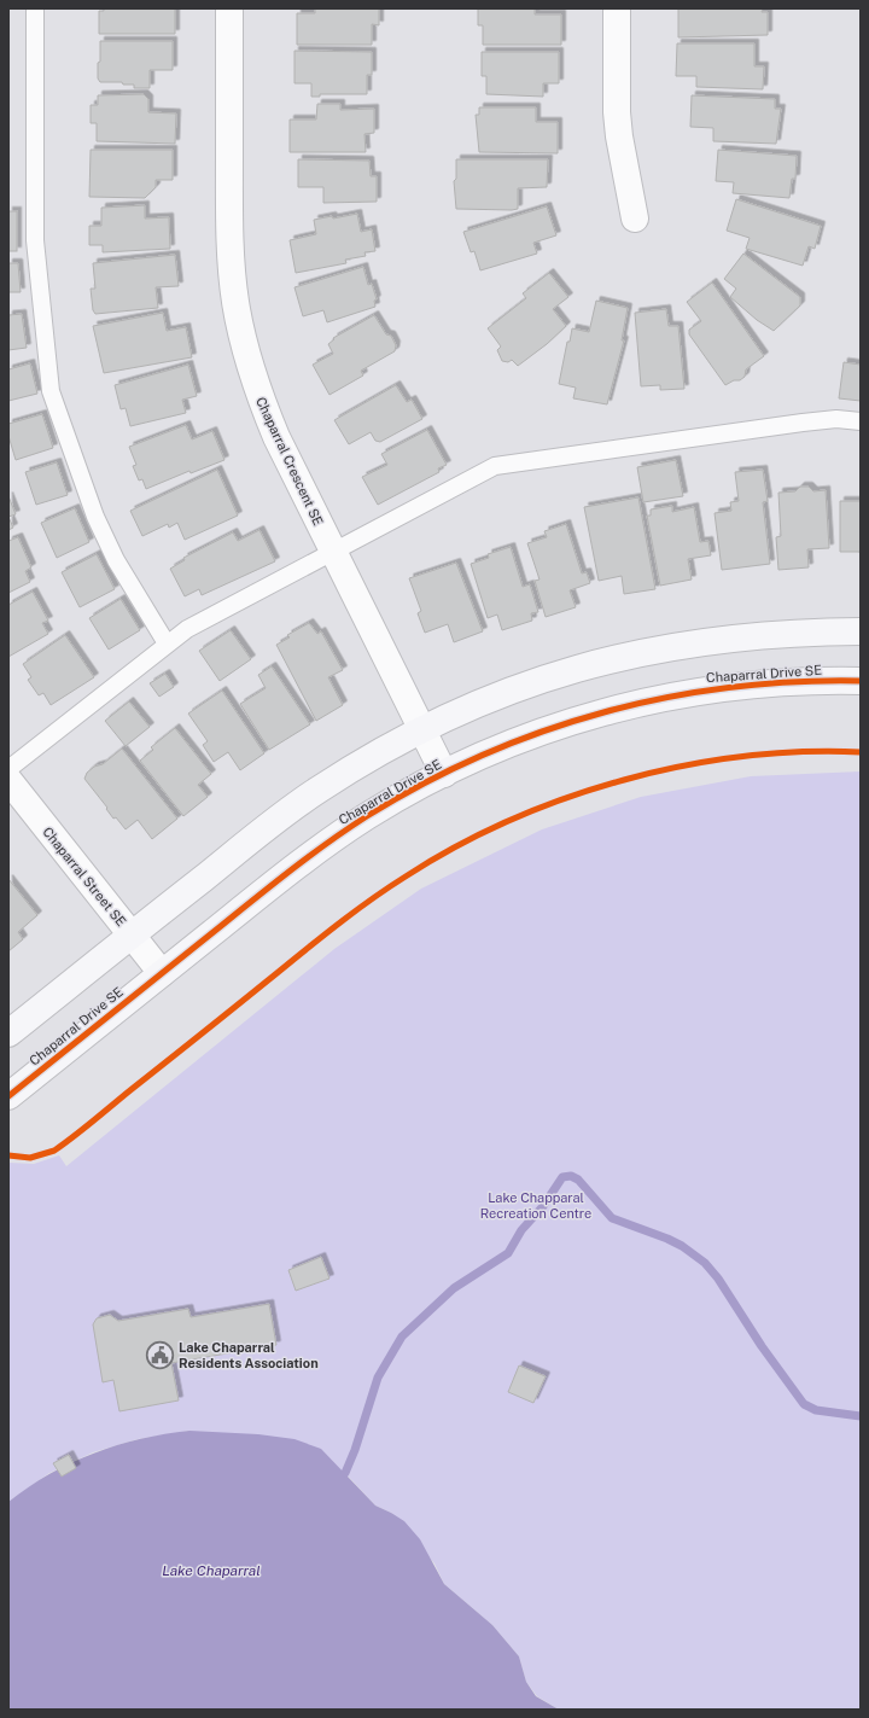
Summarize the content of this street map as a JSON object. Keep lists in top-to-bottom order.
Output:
{
  "streets": {
    "street": ["Chaparral Crescent SE", "Chaparral Drive SE", "Chaparral Street SE"]
  },
  "crossings": [
    ["Chaparral Crescent SE", "Chaparral Drive SE"],
    ["Chaparral Drive SE", "Chaparral Street SE"]
  ],
  "water": ["Lake Chaparral"],
  "parks": ["Lake Chapparal Recreation Centre"],
  "places": {
    "public building": ["Lake Chaparral Residents Association"]
  }
}
